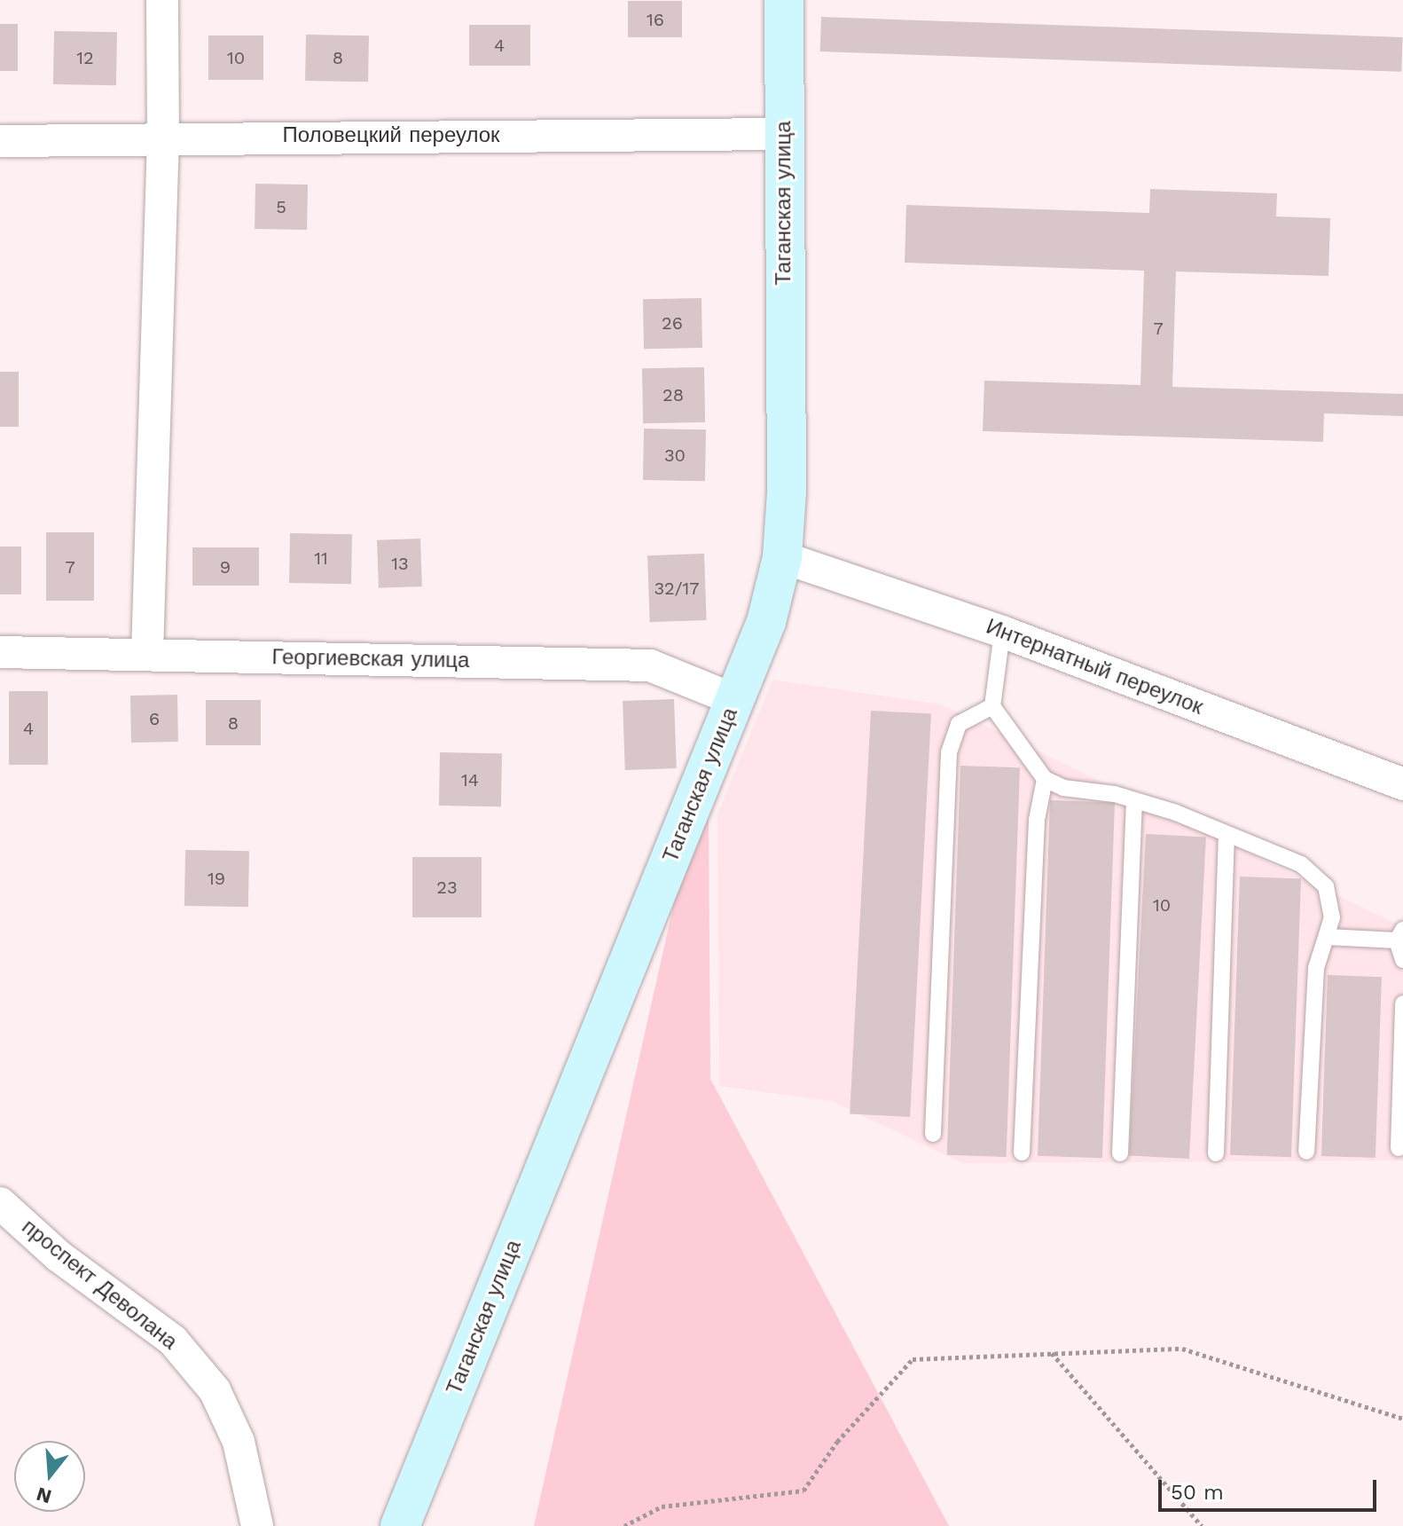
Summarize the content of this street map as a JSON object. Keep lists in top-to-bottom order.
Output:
{
  "streets": {
    "street": [
      "Половецкий переулок",
      "Таганская улица",
      "Георгиевская улица",
      "Интернатный переулок",
      "проспект Деволана"
    ]
  },
  "crossings": [
    ["Половецкий переулок", "Таганская улица"],
    ["Таганская улица", "Георгиевская улица"],
    ["Таганская улица", "Интернатный переулок"]
  ],
  "house_numbers": [
    "16",
    "4",
    "12",
    "10",
    "8",
    "5",
    "26",
    "7",
    "28",
    "30",
    "11",
    "13",
    "7",
    "9",
    "32/17",
    "6",
    "8",
    "4",
    "14",
    "19",
    "23",
    "10"
  ],
  "scale_bar": "50 m",
  "north": "bottom"
}
